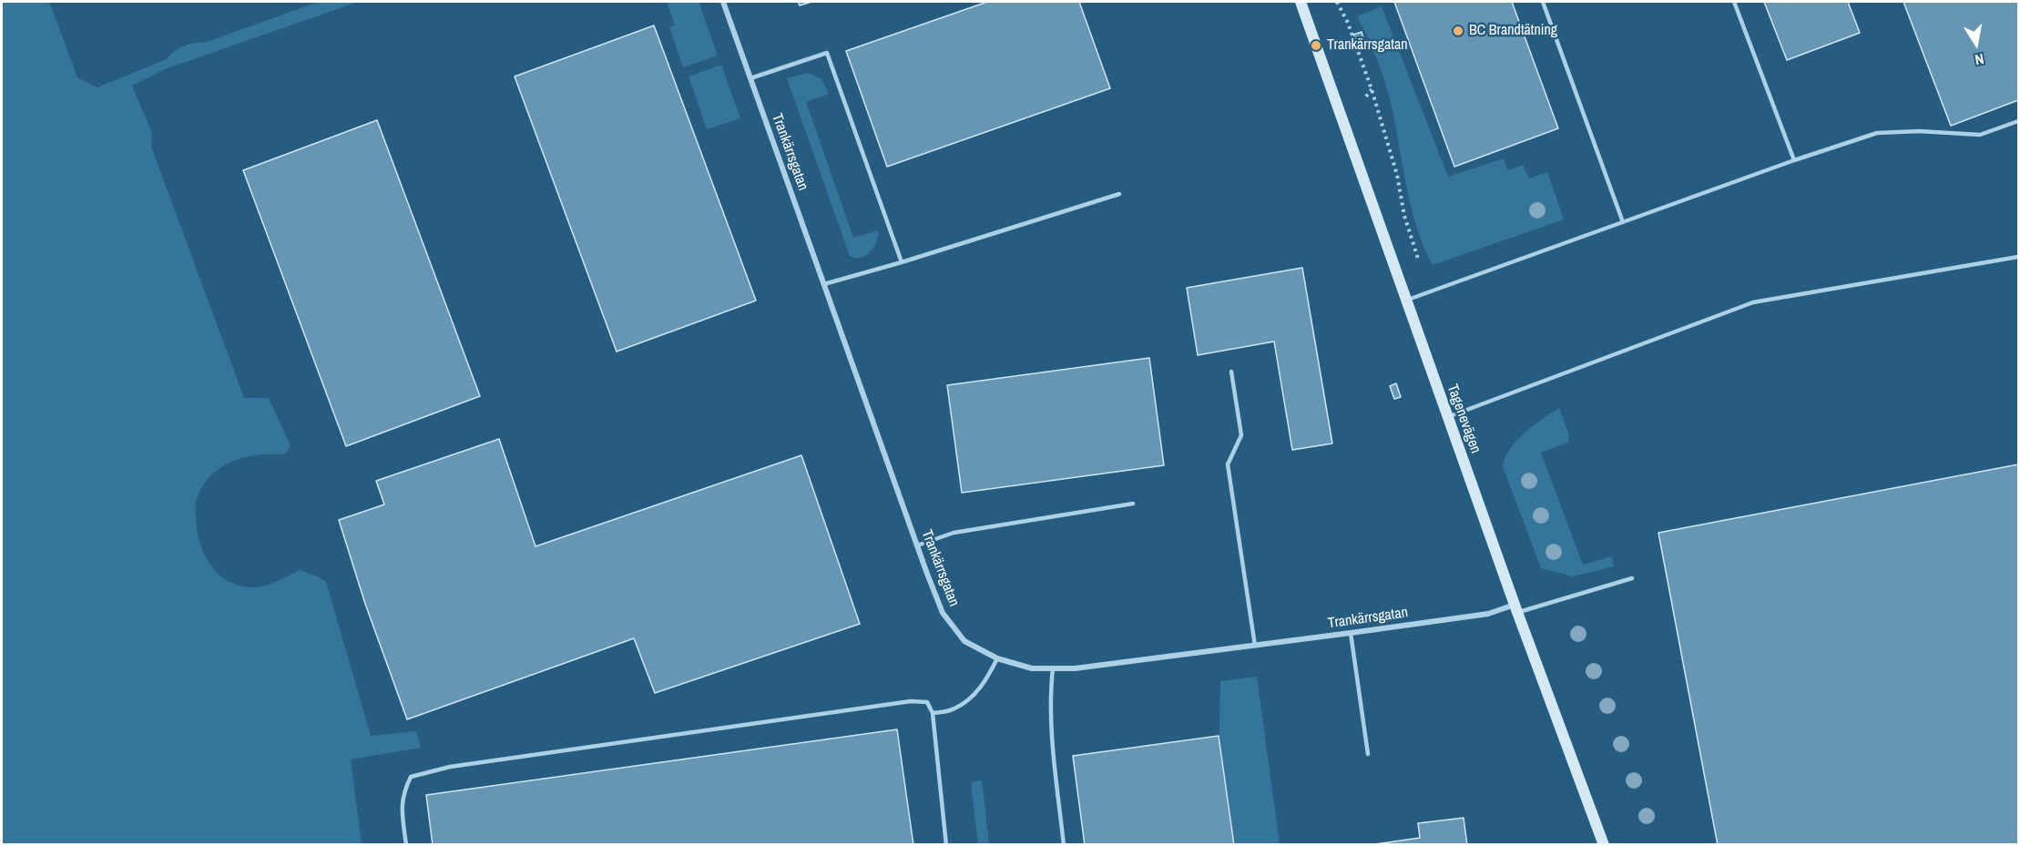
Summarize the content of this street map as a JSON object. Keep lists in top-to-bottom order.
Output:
{
  "streets": {
    "street": ["Trankärrsgatan", "Tagenevägen"]
  },
  "crossings": [
    ["Trankärrsgatan", "Tagenevägen"]
  ],
  "places": ["BC Brandtätning", "Trankärrsgatan"],
  "north": "bottom"
}
